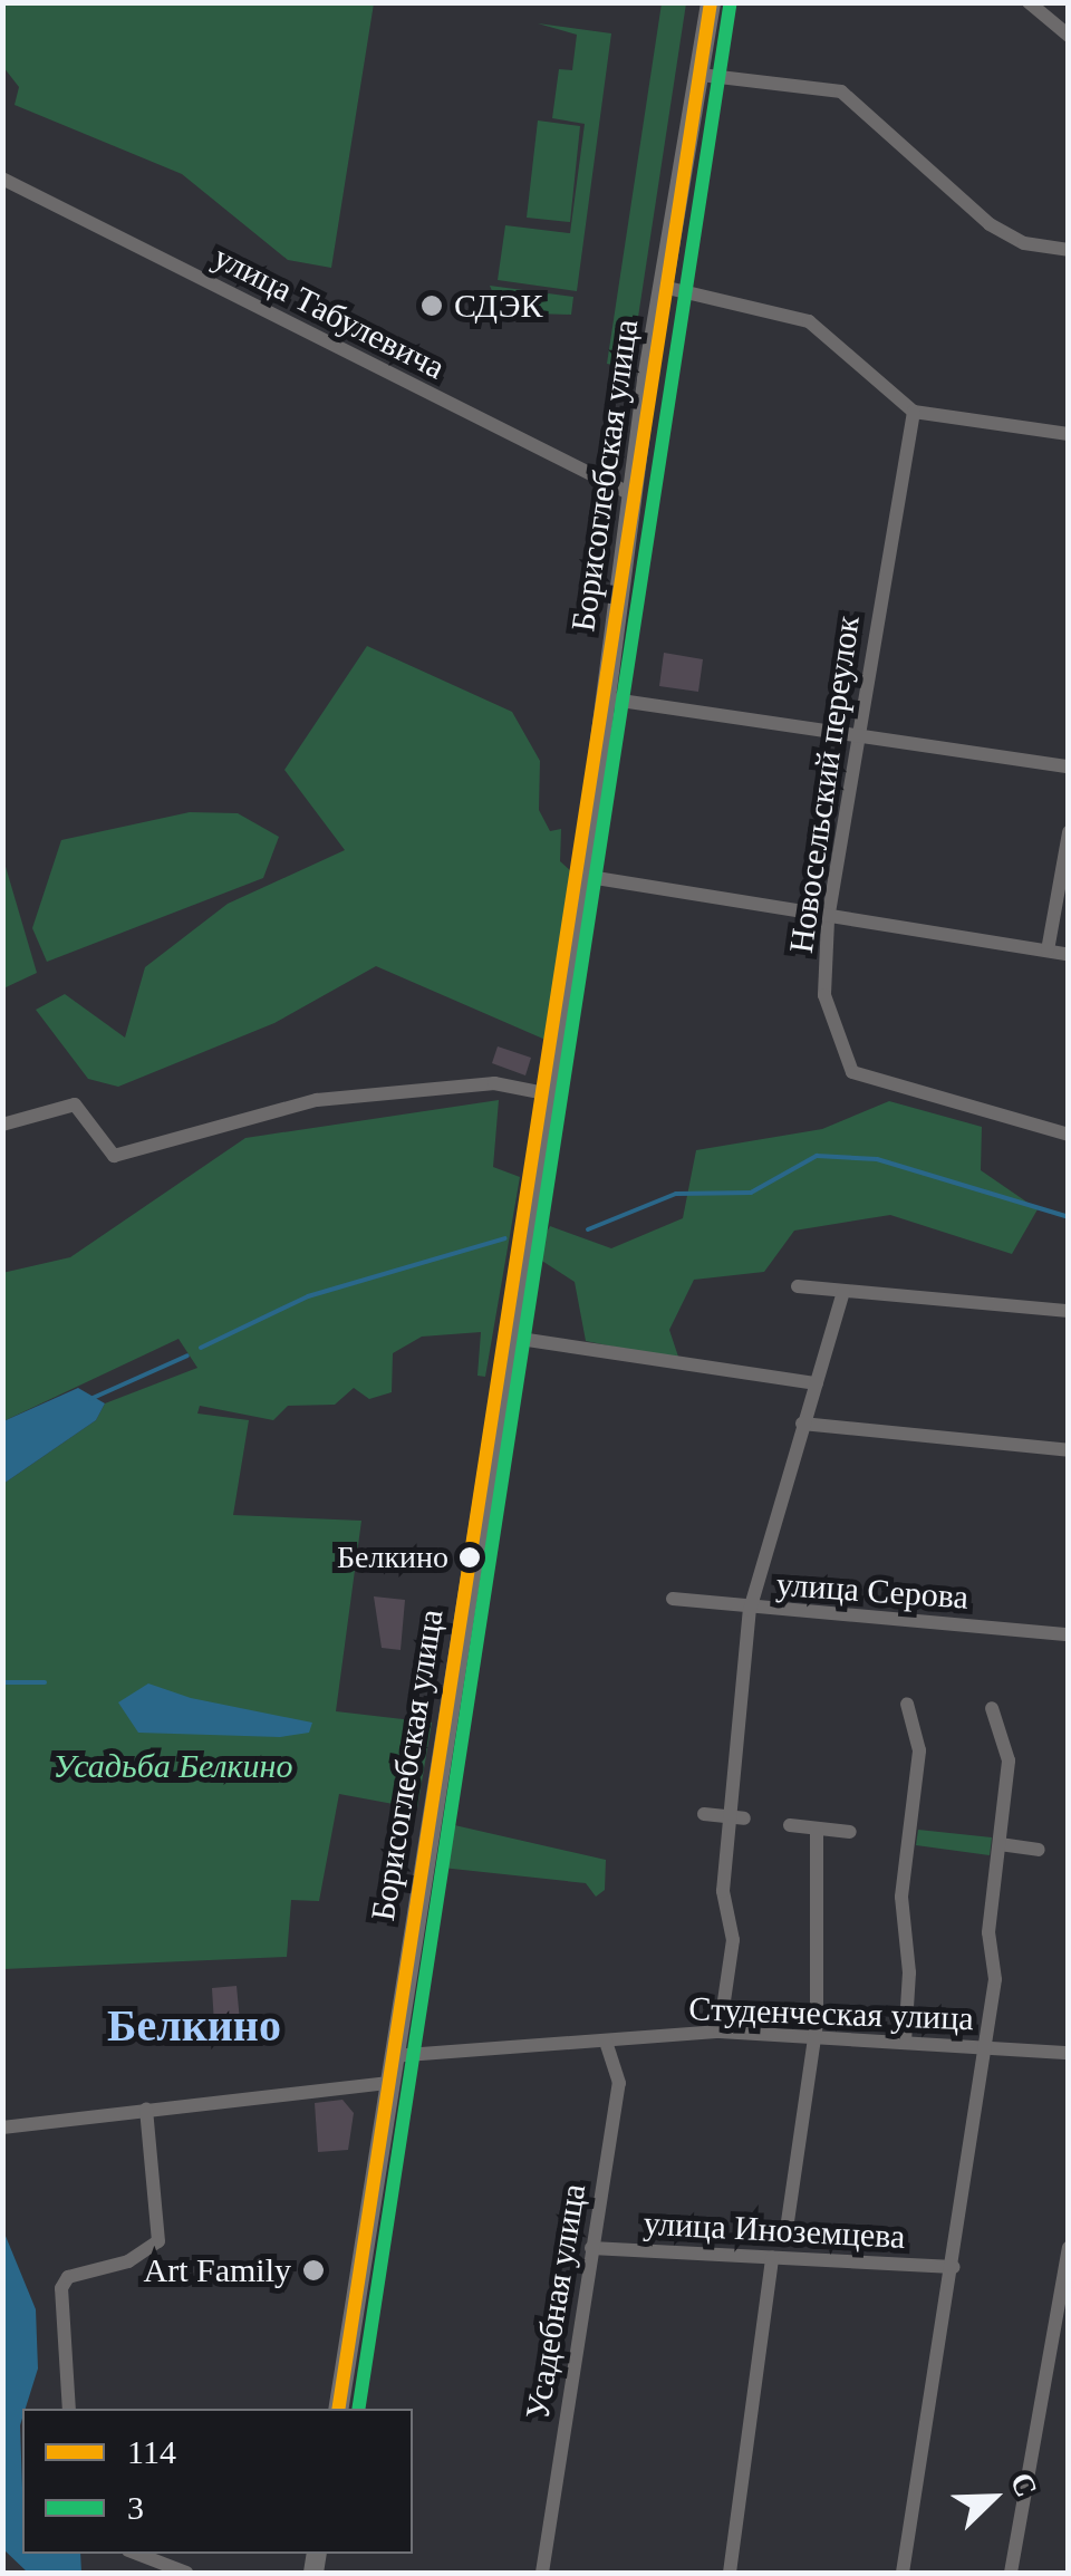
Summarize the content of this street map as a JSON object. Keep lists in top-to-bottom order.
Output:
{
  "streets": {
    "street": [
      "улица Табулевича",
      "Борисоглебская улица",
      "Новосельский переулок",
      "улица Серова",
      "Студенческая улица",
      "улица Иноземцева",
      "Усадебная улица"
    ]
  },
  "crossings": [
    ["улица Табулевича", "Борисоглебская улица"],
    ["Борисоглебская улица", "Студенческая улица"],
    ["Студенческая улица", "Усадебная улица"],
    ["улица Иноземцева", "Усадебная улица"]
  ],
  "districts": ["Белкино"],
  "parks": ["Усадьба Белкино"],
  "places": ["СДЭК", "Белкино", "Art Family"],
  "lines": ["transit line 114", "transit line 3"],
  "legend": ["114", "3"],
  "north": "top right"
}
